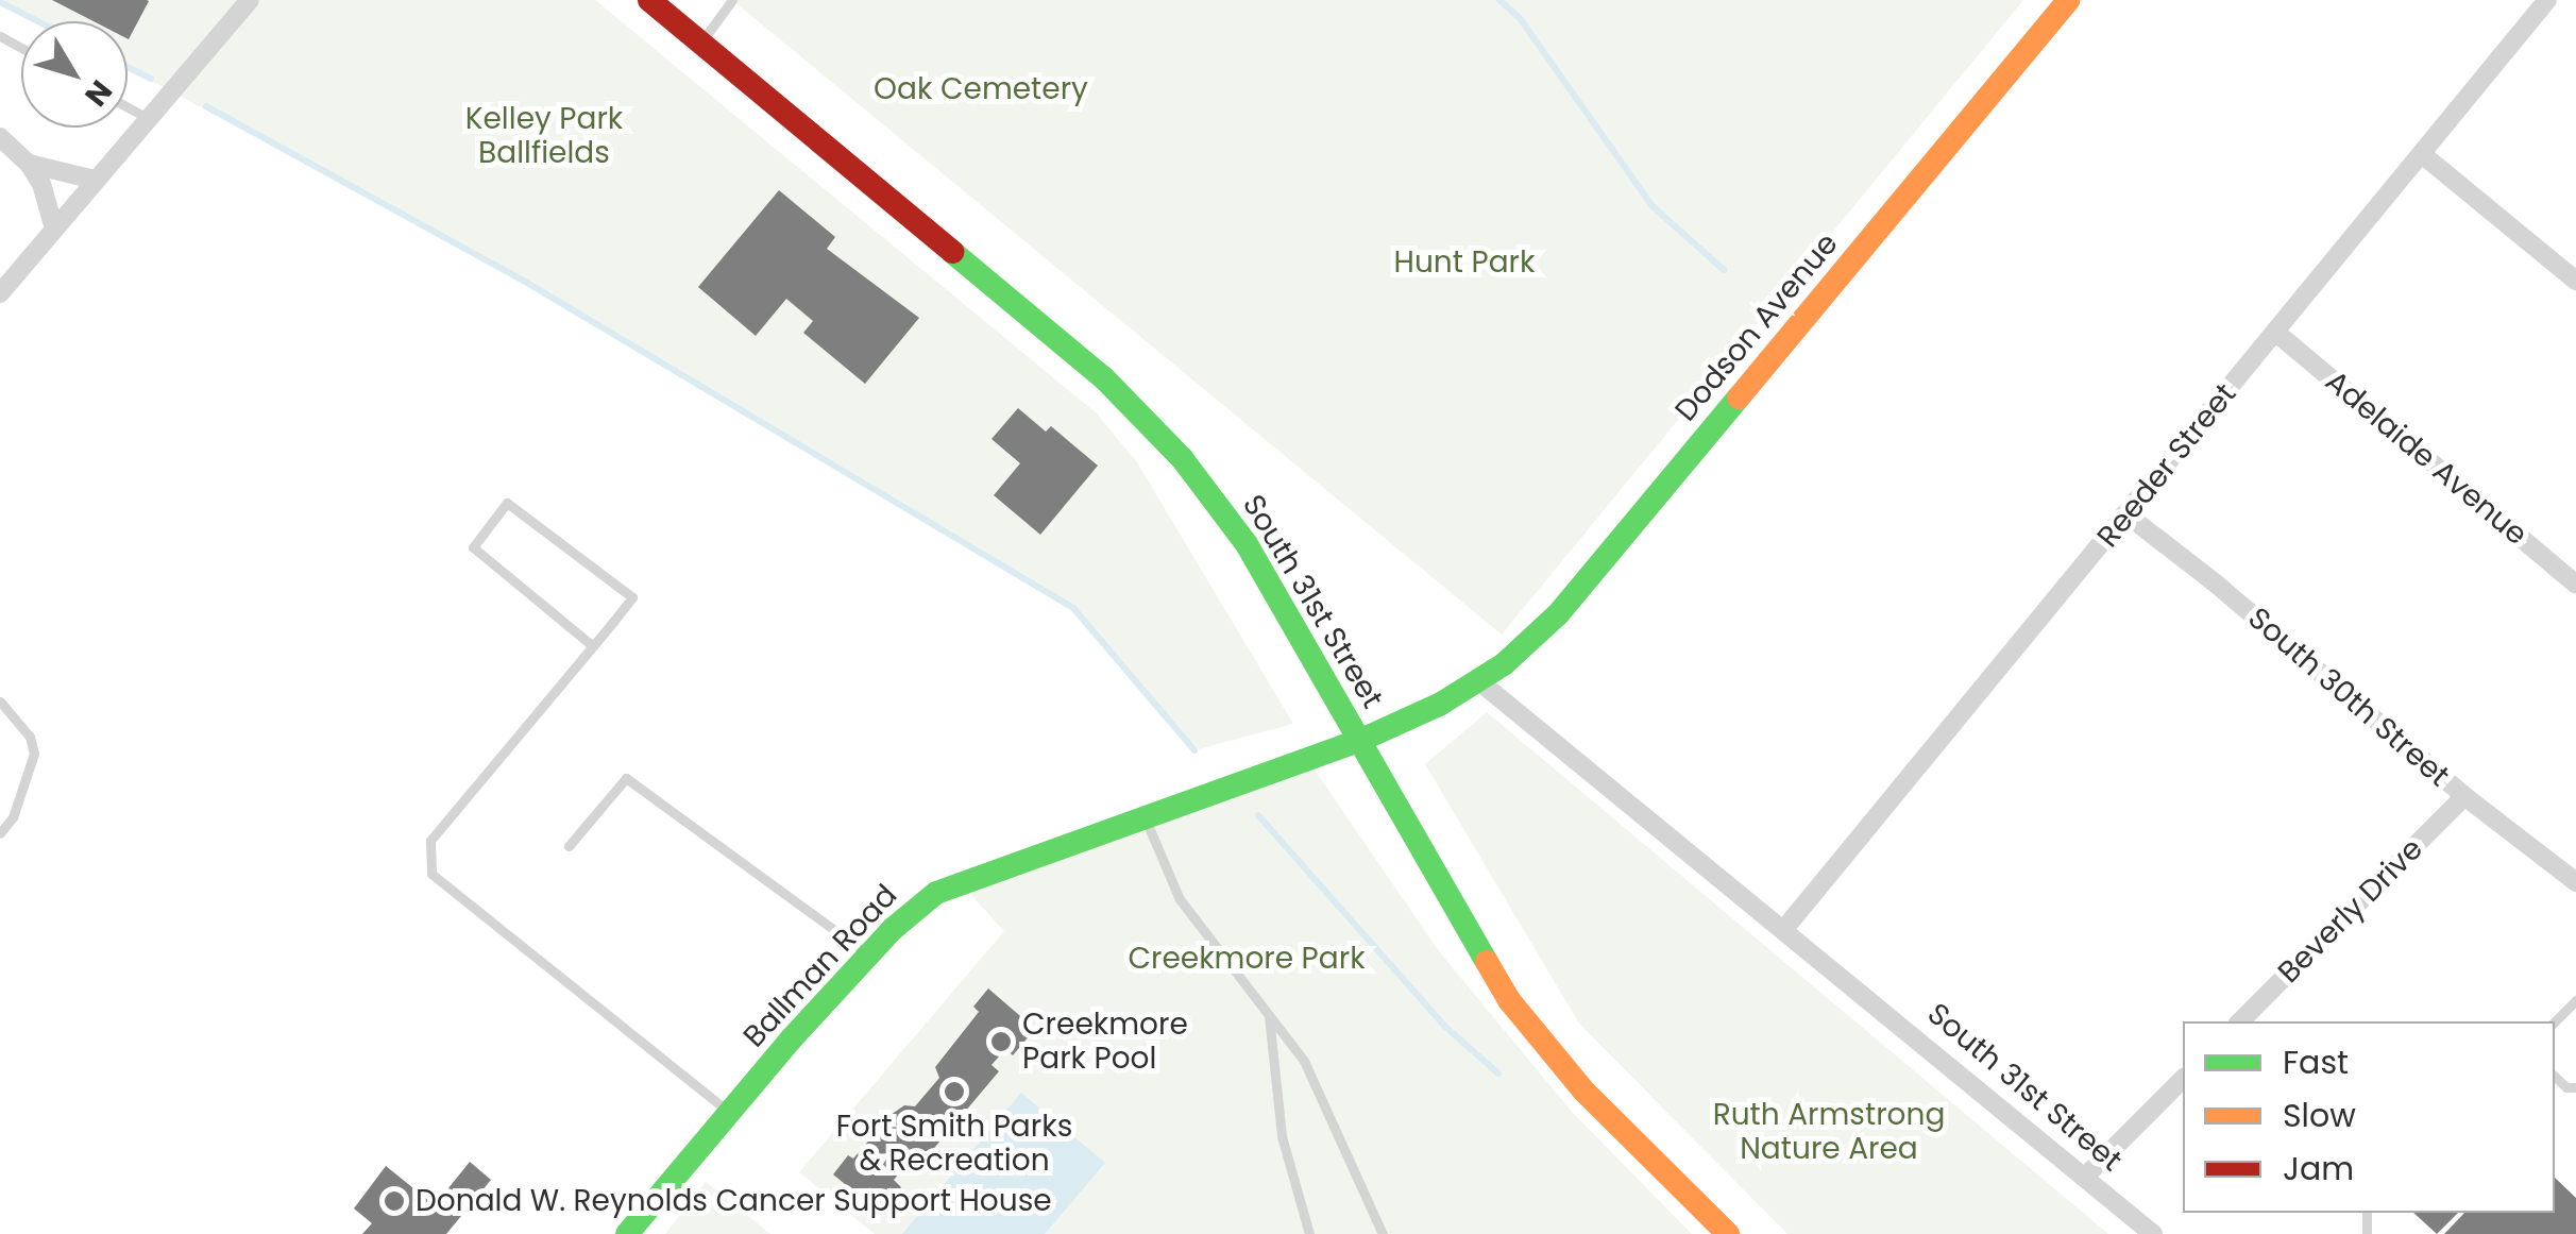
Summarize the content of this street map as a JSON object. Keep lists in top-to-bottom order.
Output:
{
  "streets": {
    "street": [
      "Dodson Avenue",
      "Adelaide Avenue",
      "Reeder Street",
      "South 31st Street",
      "South 30th Street",
      "Beverly Drive",
      "Ballman Road"
    ]
  },
  "crossings": [
    ["Dodson Avenue", "South 31st Street"],
    ["Adelaide Avenue", "Reeder Street"],
    ["Reeder Street", "South 31st Street"],
    ["Reeder Street", "South 30th Street"],
    ["South 31st Street", "Ballman Road"],
    ["South 30th Street", "Beverly Drive"]
  ],
  "parks": [
    "Oak Cemetery",
    "Kelley Park Ballfields",
    "Hunt Park",
    "Creekmore Park",
    "Ruth Armstrong Nature Area"
  ],
  "places": ["Creekmore Park Pool", "Fort Smith Parks & Recreation", "Donald W. Reynolds Cancer Support House"],
  "legend": ["Fast", "Slow", "Jam"],
  "north": "bottom right"
}
